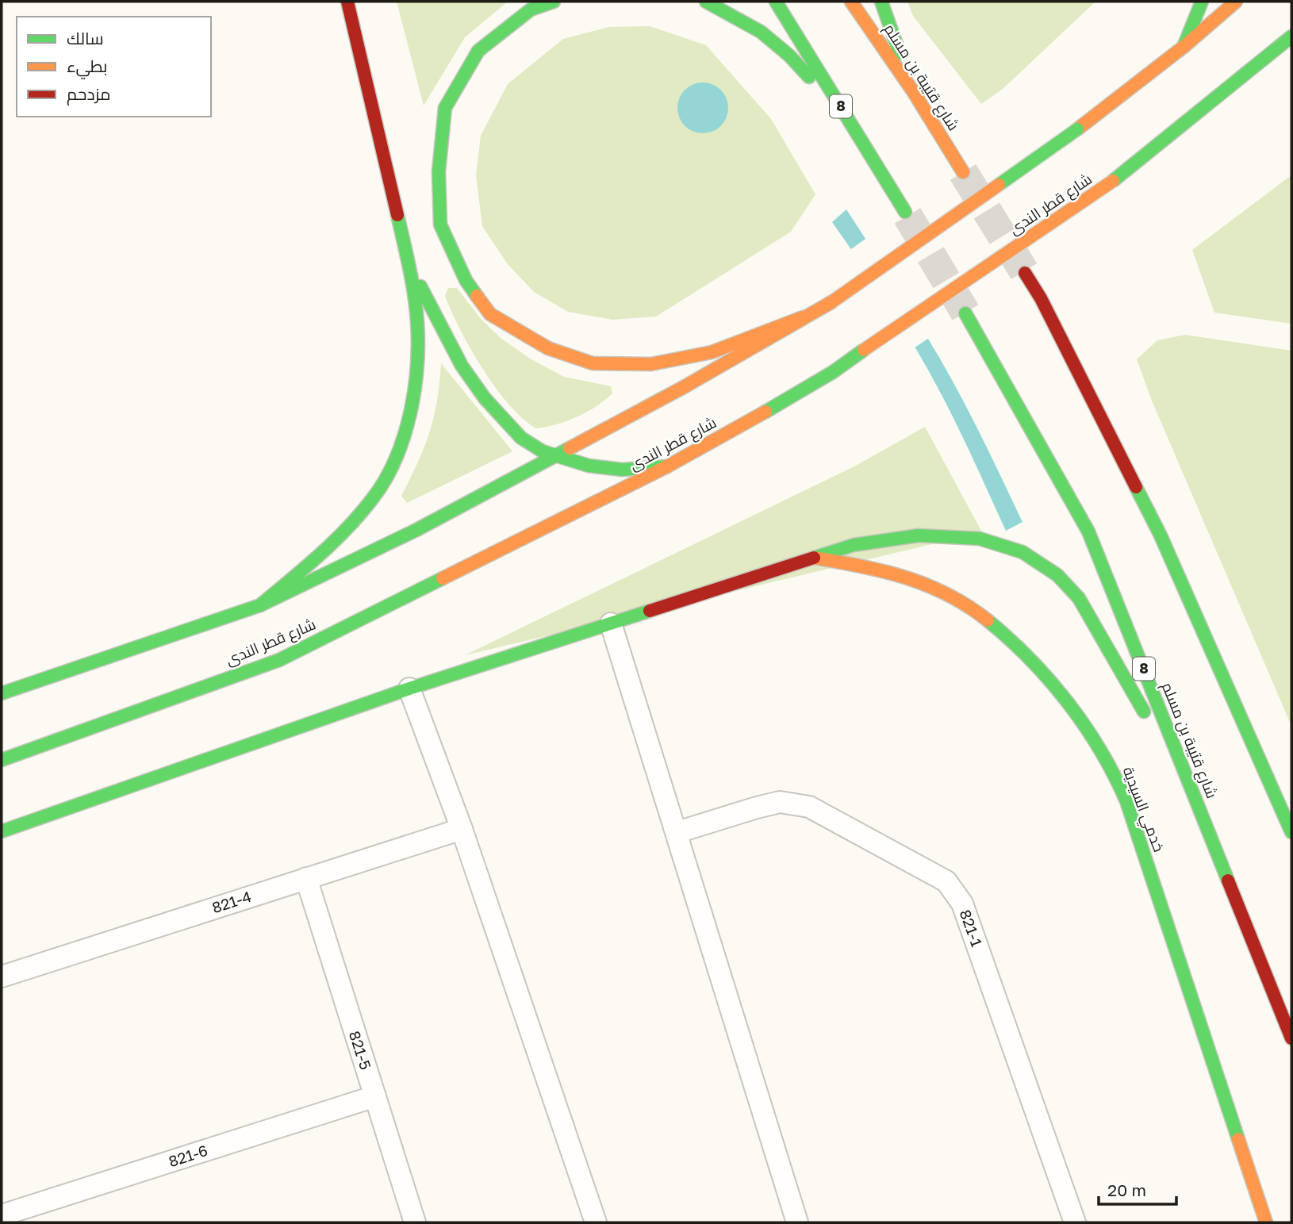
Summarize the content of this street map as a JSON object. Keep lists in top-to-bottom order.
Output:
{
  "streets": {
    "main road": [
      "شارع قتيبة بن مسلم",
      "8",
      "شارع قطر الندى",
      "خدمي السيدية"
    ],
    "street": [
      "821-4",
      "821-1",
      "821-5",
      "821-6"
    ]
  },
  "crossings": [
    ["821-4", "821-5"],
    ["821-5", "821-6"]
  ],
  "legend": ["سالك", "بطيء", "مزدحم"],
  "scale_bar": "20 m"
}
